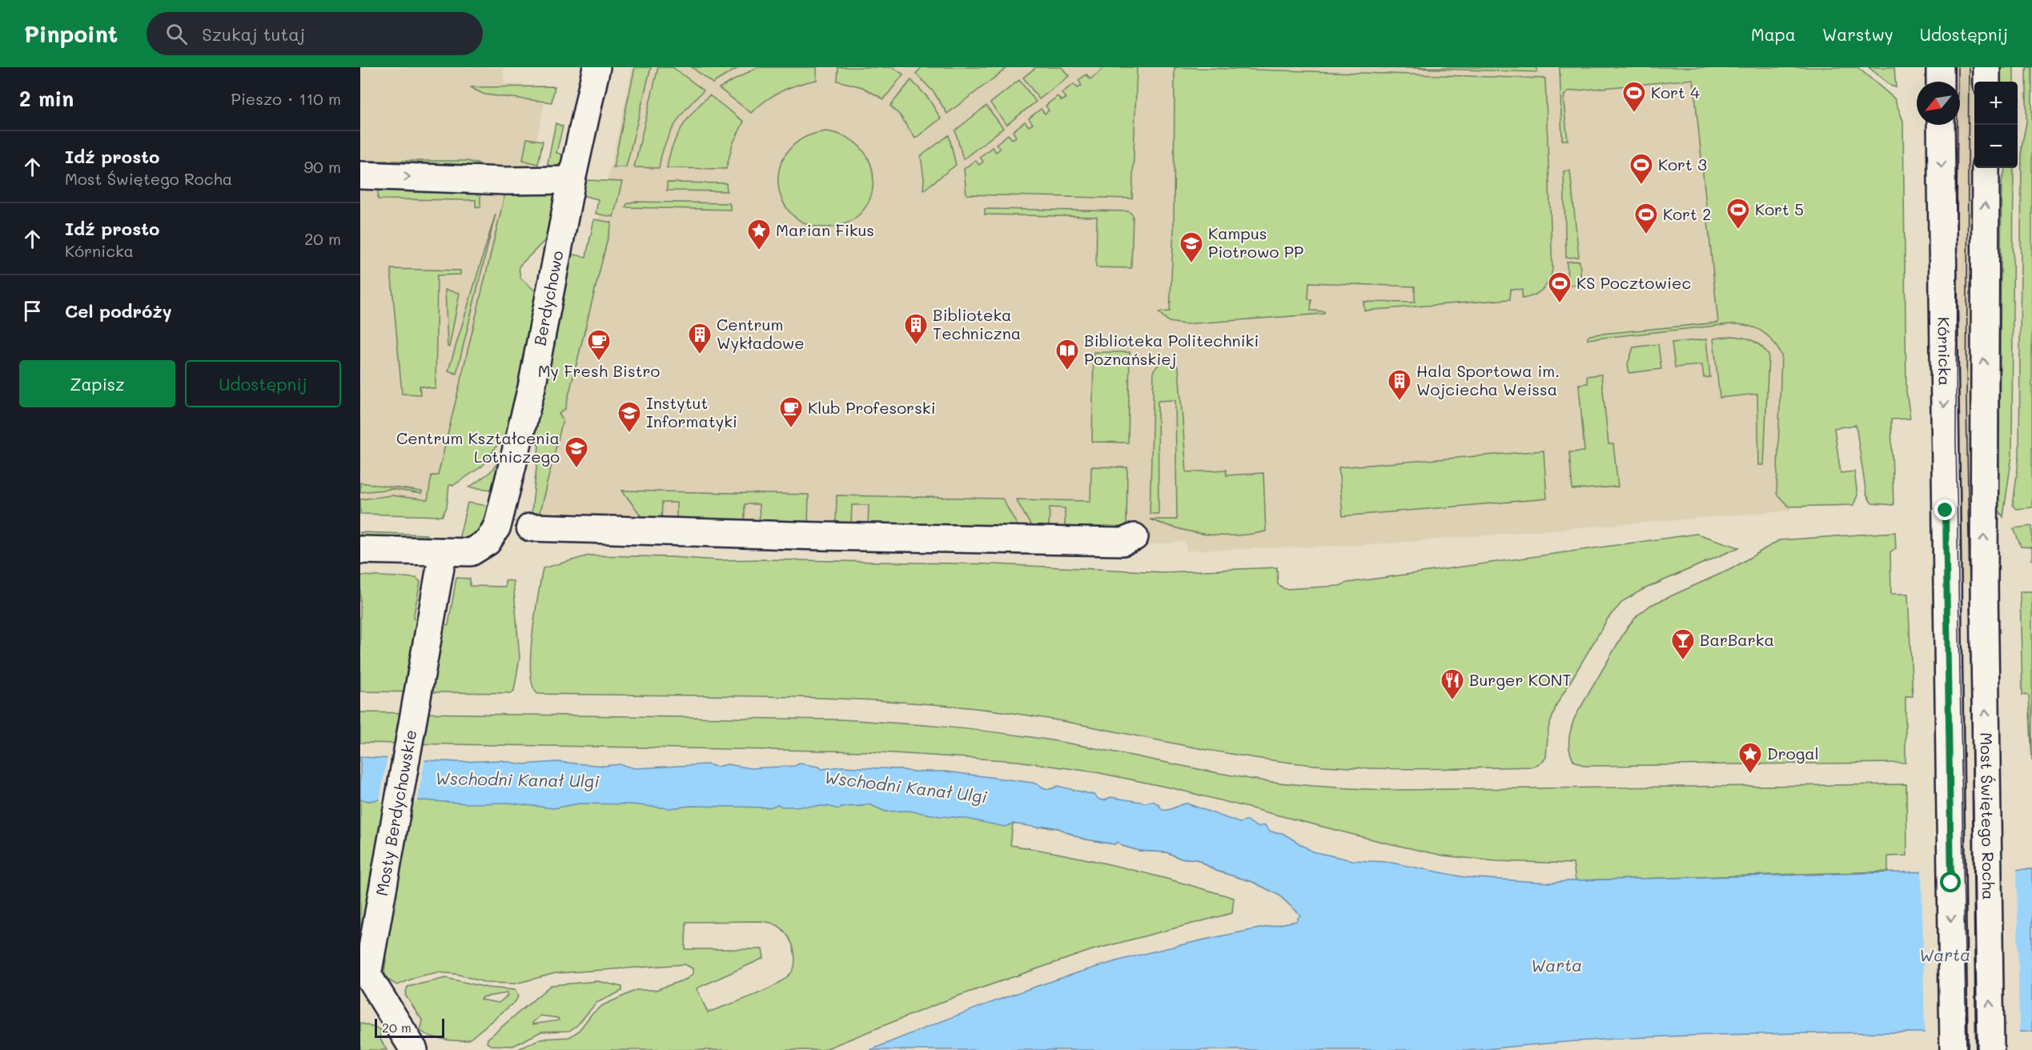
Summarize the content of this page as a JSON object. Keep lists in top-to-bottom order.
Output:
{
  "streets": {
    "street": [
      "Berdychowo",
      "Kórnicka",
      "Mosty Berdychowskie",
      "Most Świętego Rocha"
    ]
  },
  "one_way": ["Kórnicka", "Most Świętego Rocha"],
  "water": ["Wschodni Kanał Ulgi", "Warta"],
  "places": {
    "sports": [
      "Kort 4",
      "Kort 3",
      "Kort 5",
      "Kort 2",
      "KS Pocztowiec"
    ],
    "place": ["Marian Fikus", "Drogal"],
    "school or university": ["Kampus Piotrowo PP", "Instytut Informatyki", "Centrum Kształcenia Lotniczego"],
    "building": ["Biblioteka Techniczna", "Centrum Wykładowe", "Hala Sportowa im. Wojciecha Weissa"],
    "cafe": ["My Fresh Bistro", "Klub Profesorski"],
    "library": ["Biblioteka Politechniki Poznańskiej"],
    "bar": ["BarBarka"],
    "restaurant": ["Burger KONT"]
  },
  "scale_bar": "20 m",
  "north": "bottom left",
  "page": {
    "header": "Pinpoint",
    "search": "Szukaj tutaj",
    "nav": ["Mapa", "Warstwy", "Udostępnij"],
    "heading": ["2 min", "Pieszo · 110 m"],
    "map_buttons": ["+", "−"],
    "list": [
      ["Idź prosto", "Most Świętego Rocha", "90 m"],
      ["Idź prosto", "Kórnicka", "20 m"],
      "Cel podróży"
    ],
    "buttons": ["Zapisz", "Udostępnij"],
    "scale": "20 m"
  }
}
